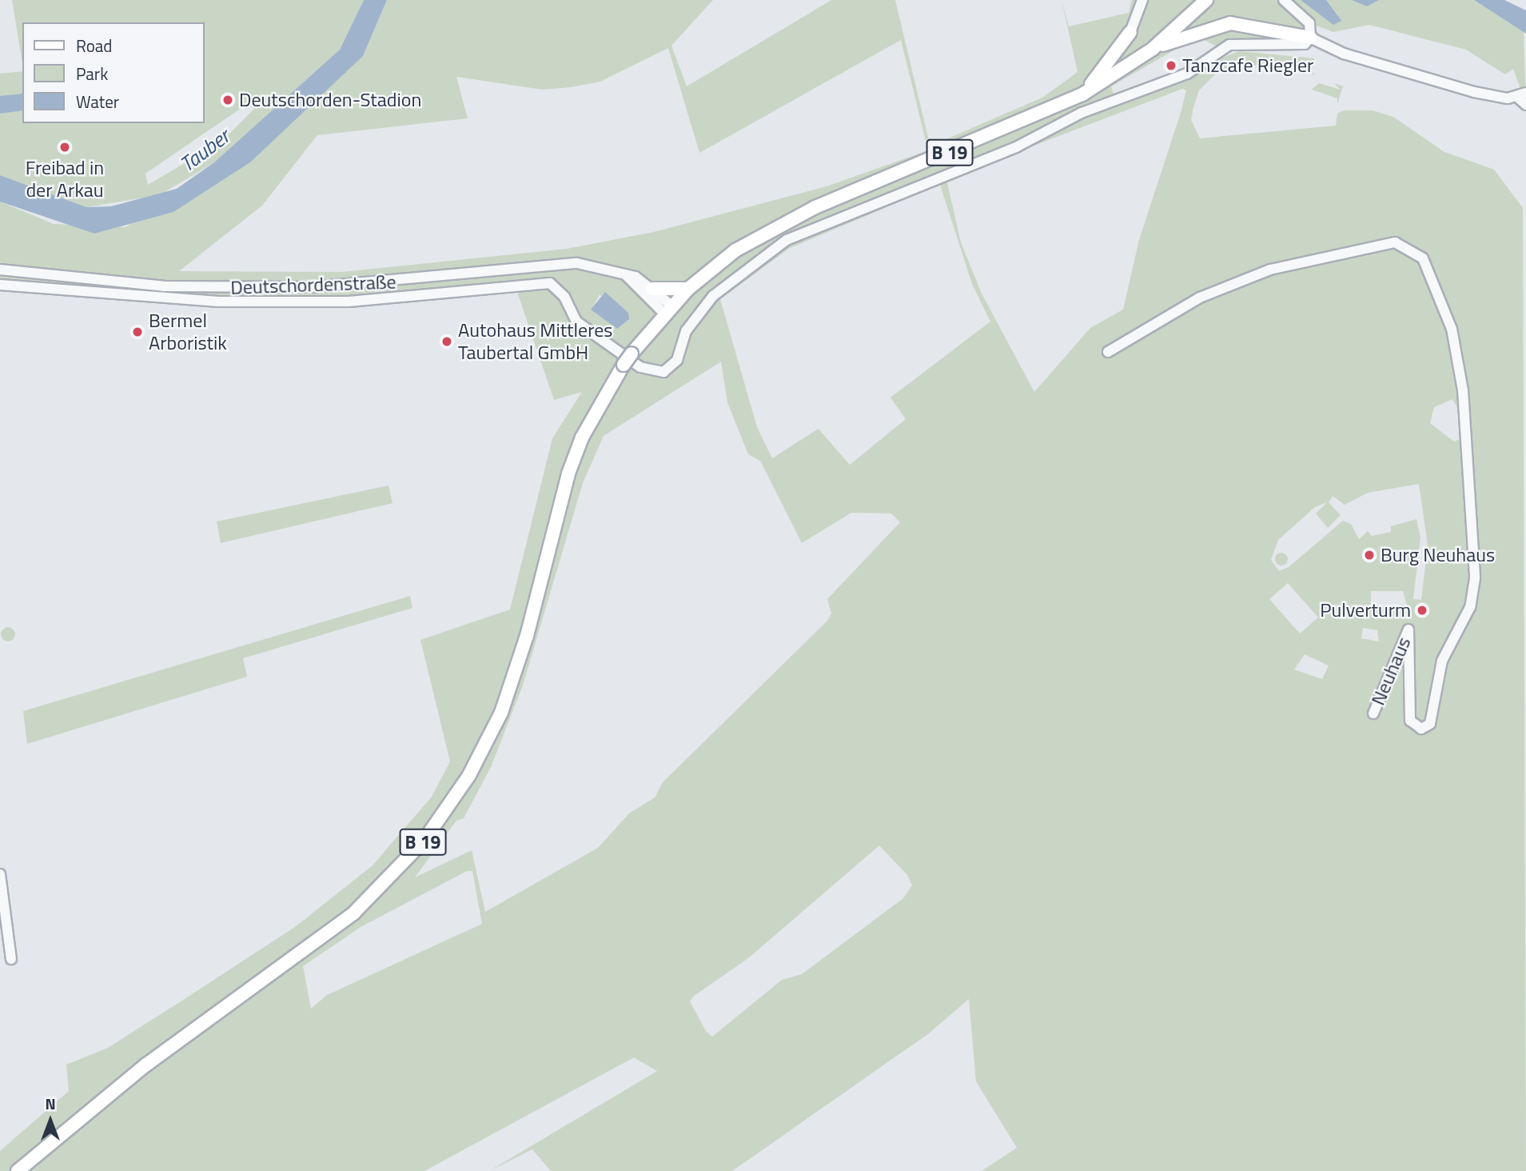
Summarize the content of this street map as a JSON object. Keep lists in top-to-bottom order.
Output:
{
  "streets": {
    "main road": ["B 19"],
    "street": ["Deutschordenstraße", "Neuhaus"]
  },
  "crossings": [
    ["B 19", "Deutschordenstraße"]
  ],
  "water": ["Tauber"],
  "places": [
    "Tanzcafe Riegler",
    "Deutschorden-Stadion",
    "Freibad in der Arkau",
    "Bermel Arboristik",
    "Autohaus Mittleres Taubertal GmbH",
    "Burg Neuhaus",
    "Pulverturm"
  ],
  "legend": ["Road", "Park", "Water"],
  "north": "top"
}
